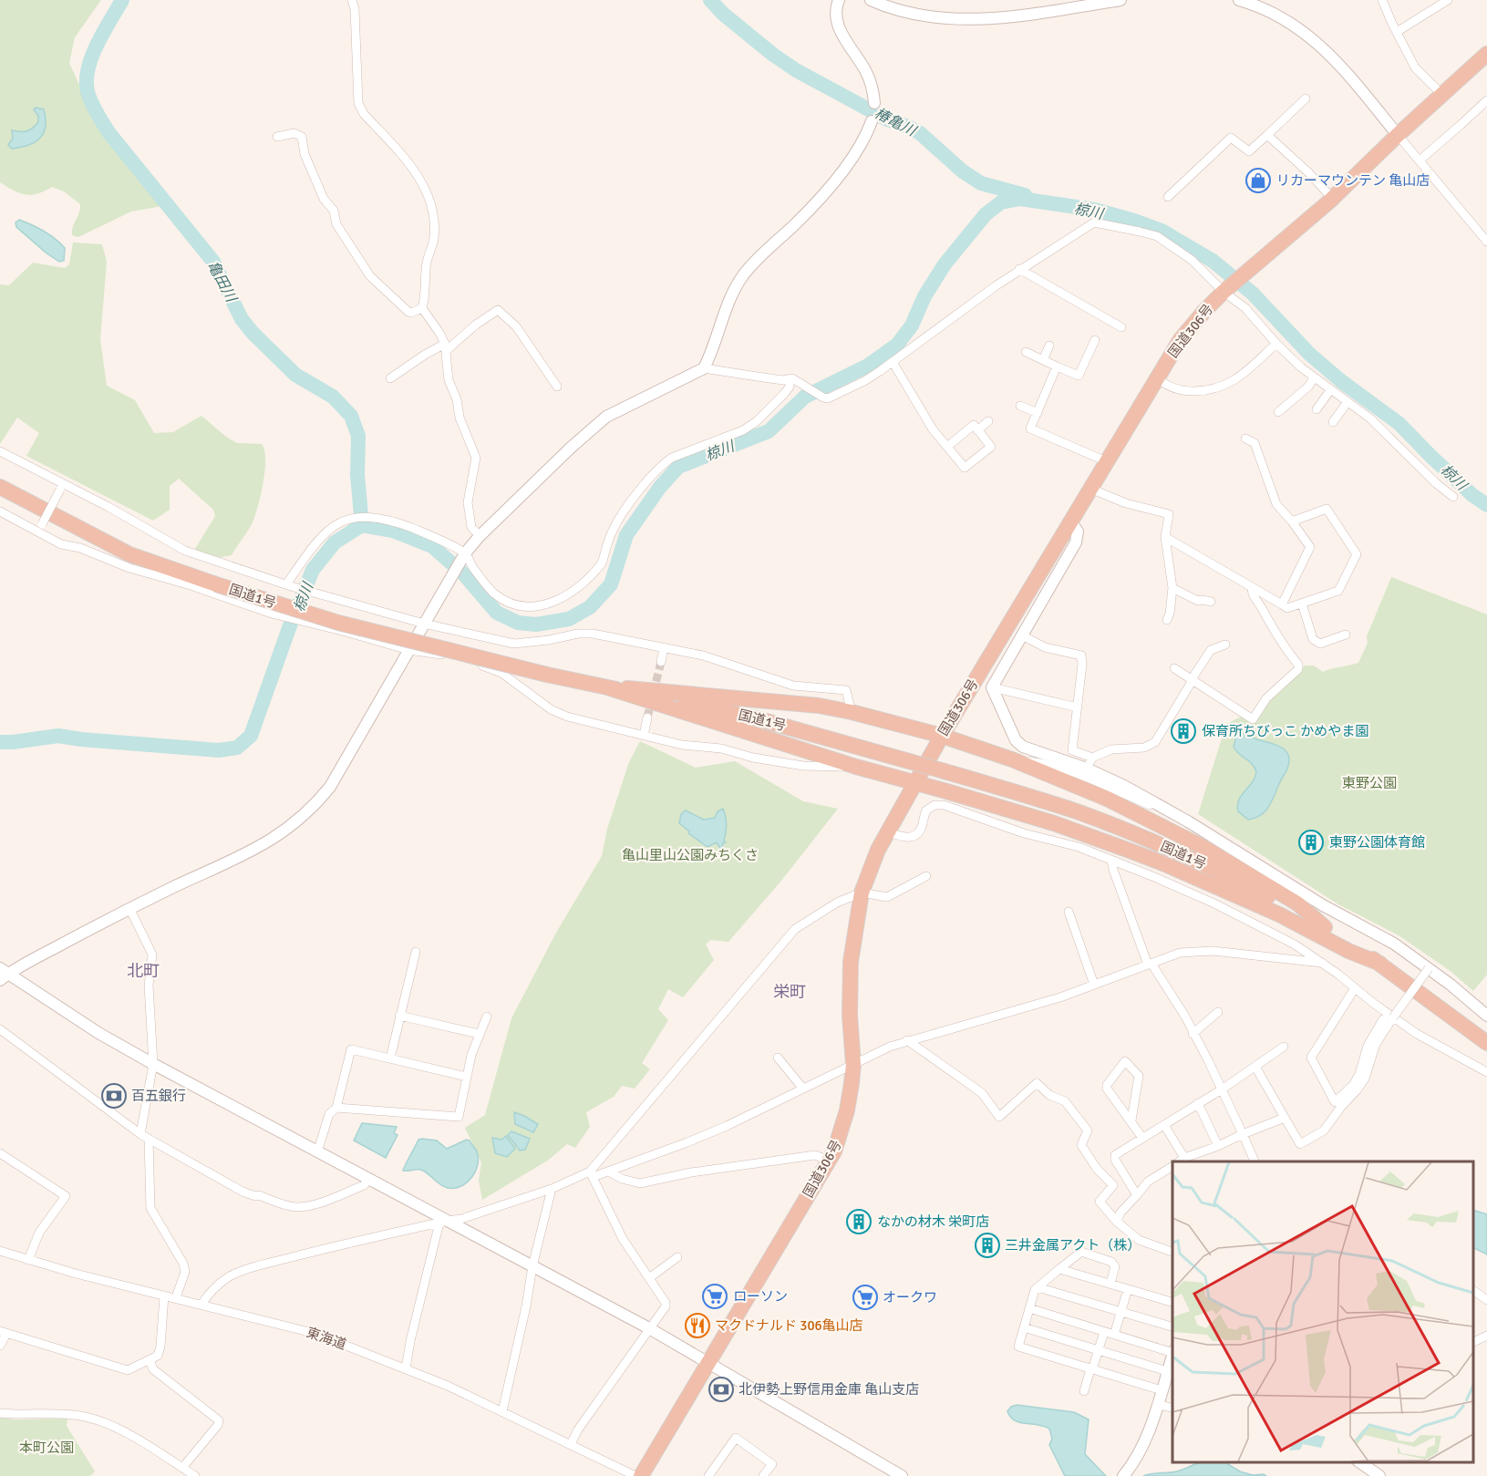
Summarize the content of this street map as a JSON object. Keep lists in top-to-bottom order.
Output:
{
  "streets": {
    "highway": ["国道306号", "国道1号"],
    "street": ["東海道"]
  },
  "districts": ["北町", "栄町"],
  "water": ["椿亀川", "椋川", "亀田川"],
  "parks": ["東野公園", "亀山里山公園みちくさ", "本町公園"],
  "places": {
    "shop": ["リカーマウンテン 亀山店"],
    "building": [
      "保育所ちびっこ かめやま園",
      "東野公園体育館",
      "なかの材木 栄町店",
      "三井金属アクト（株）"
    ],
    "bank": ["百五銀行", "北伊勢上野信用金庫 亀山支店"],
    "supermarket": ["ローソン", "オークワ"],
    "restaurant": ["マクドナルド 306亀山店"]
  }
}
